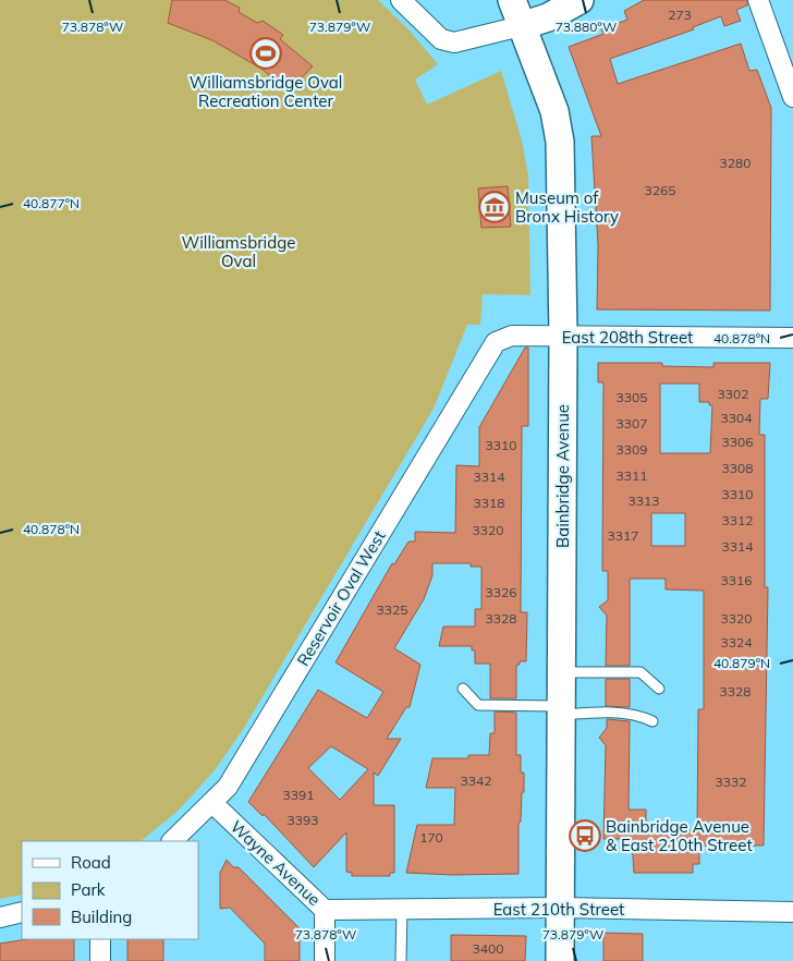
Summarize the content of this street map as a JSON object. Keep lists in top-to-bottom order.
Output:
{
  "streets": {
    "main road": ["Bainbridge Avenue"],
    "street": [
      "East 208th Street",
      "Reservoir Oval West",
      "Wayne Avenue",
      "East 210th Street"
    ]
  },
  "crossings": [
    ["East 208th Street", "Bainbridge Avenue"],
    ["East 208th Street", "Reservoir Oval West"],
    ["Bainbridge Avenue", "East 210th Street"],
    ["Reservoir Oval West", "Wayne Avenue"],
    ["Wayne Avenue", "East 210th Street"]
  ],
  "parks": ["Williamsbridge Oval"],
  "places": {
    "sports": ["Williamsbridge Oval Recreation Center"],
    "museum": ["Museum of Bronx History"],
    "bus stop": ["Bainbridge Avenue & East 210th Street"]
  },
  "house_numbers": [
    "273",
    "3280",
    "3265",
    "3302",
    "3305",
    "3304",
    "3307",
    "3306",
    "3310",
    "3309",
    "3308",
    "3311",
    "3314",
    "3310",
    "3313",
    "3318",
    "3312",
    "3320",
    "3317",
    "3314",
    "3316",
    "3326",
    "3325",
    "3328",
    "3320",
    "3324",
    "3328",
    "3342",
    "3332",
    "3391",
    "3393",
    "170",
    "3400"
  ],
  "legend": ["Road", "Park", "Building"],
  "coordinates": [
    "73.878°W",
    "73.879°W",
    "73.880°W",
    "40.877°N",
    "40.878°N",
    "40.879°N"
  ]
}
